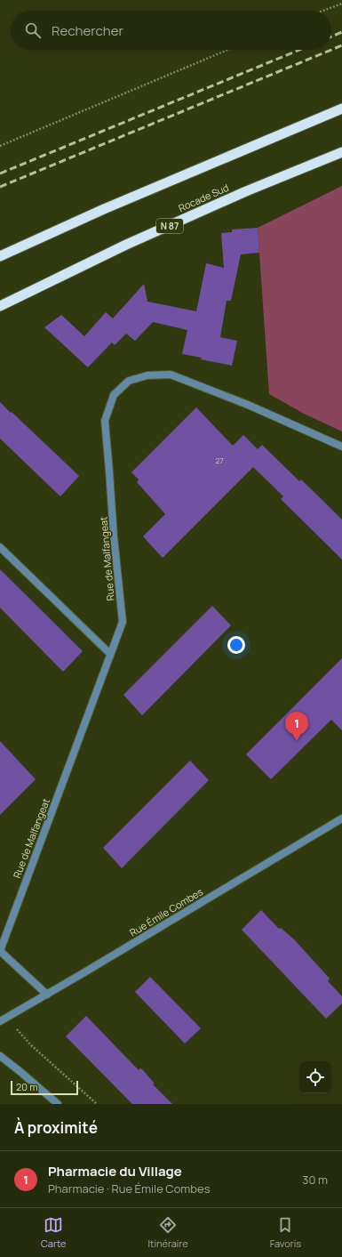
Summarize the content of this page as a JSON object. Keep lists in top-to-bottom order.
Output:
{
  "streets": {
    "highway": ["Rocade Sud", "N 87"],
    "street": ["Rue de Malfangeat", "Rue Émile Combes"]
  },
  "crossings": [
    ["Rue de Malfangeat", "Rue Émile Combes"]
  ],
  "house_numbers": ["27"],
  "scale_bar": "20 m",
  "page": {
    "search": "Rechercher",
    "pins": "1",
    "scale": "20 m",
    "heading": "À proximité",
    "list": [
      {
        "mark": "1",
        "name": "Pharmacie du Village",
        "note": "Pharmacie · Rue Émile Combes",
        "value": "30 m"
      }
    ],
    "nav": ["Carte", "Itinéraire", "Favoris"]
  }
}
